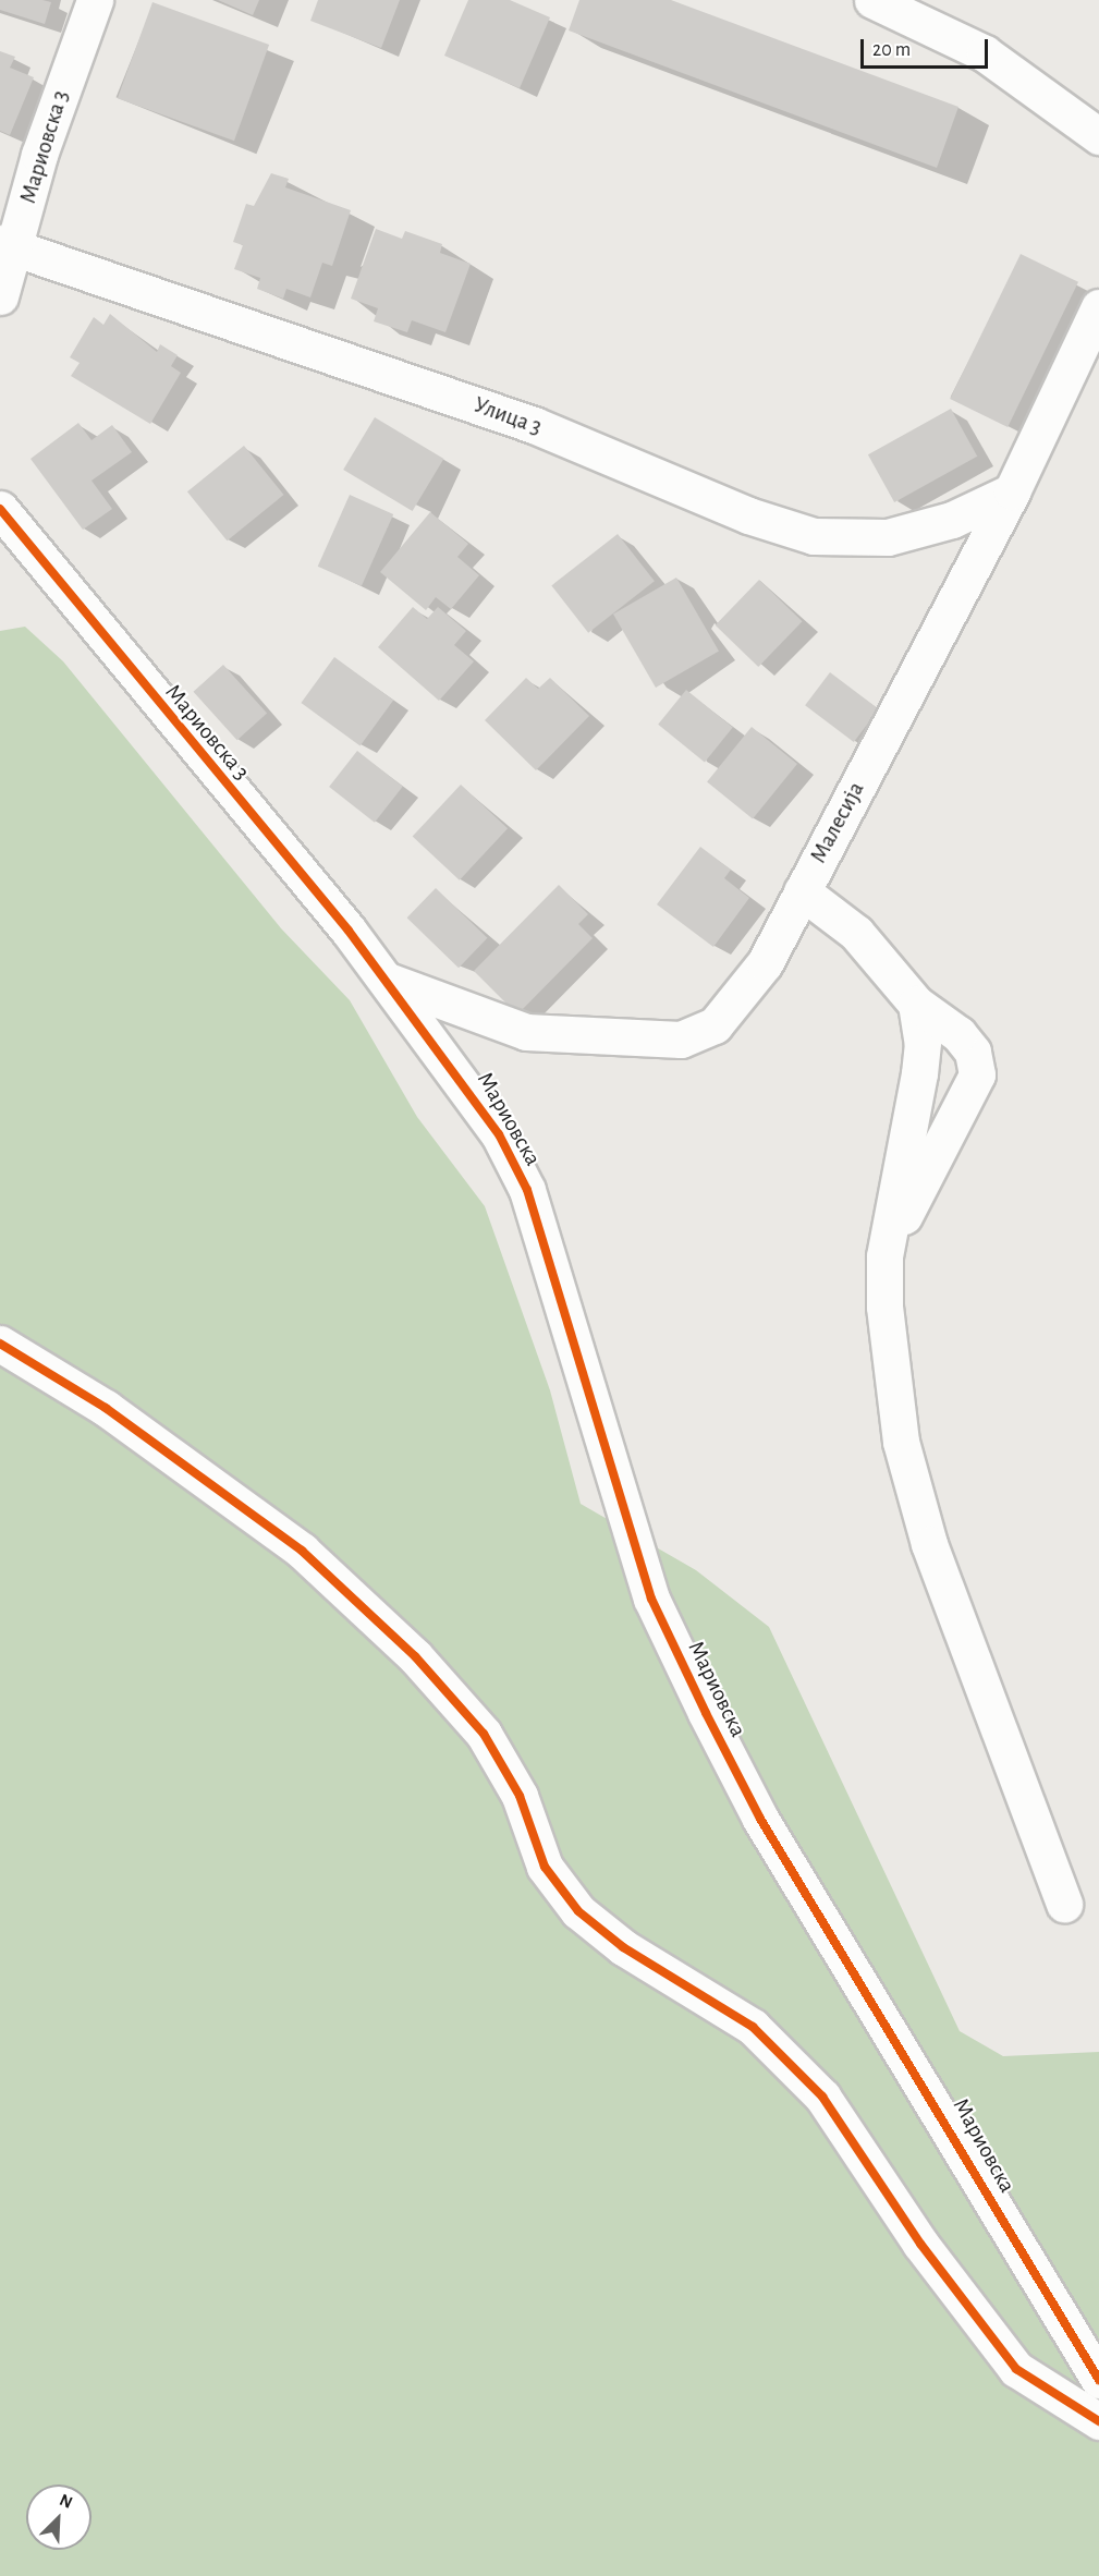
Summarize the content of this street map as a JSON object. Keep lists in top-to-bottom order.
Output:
{
  "streets": {
    "street": [
      "Мариовска 3",
      "Улица 3",
      "Малесија",
      "Мариовска"
    ]
  },
  "crossings": [
    ["Мариовска 3", "Улица 3"],
    ["Мариовска 3", "Малесија"],
    ["Мариовска 3", "Мариовска"],
    ["Улица 3", "Малесија"],
    ["Малесија", "Мариовска"]
  ],
  "scale_bar": "20 m",
  "north": "top right"
}
